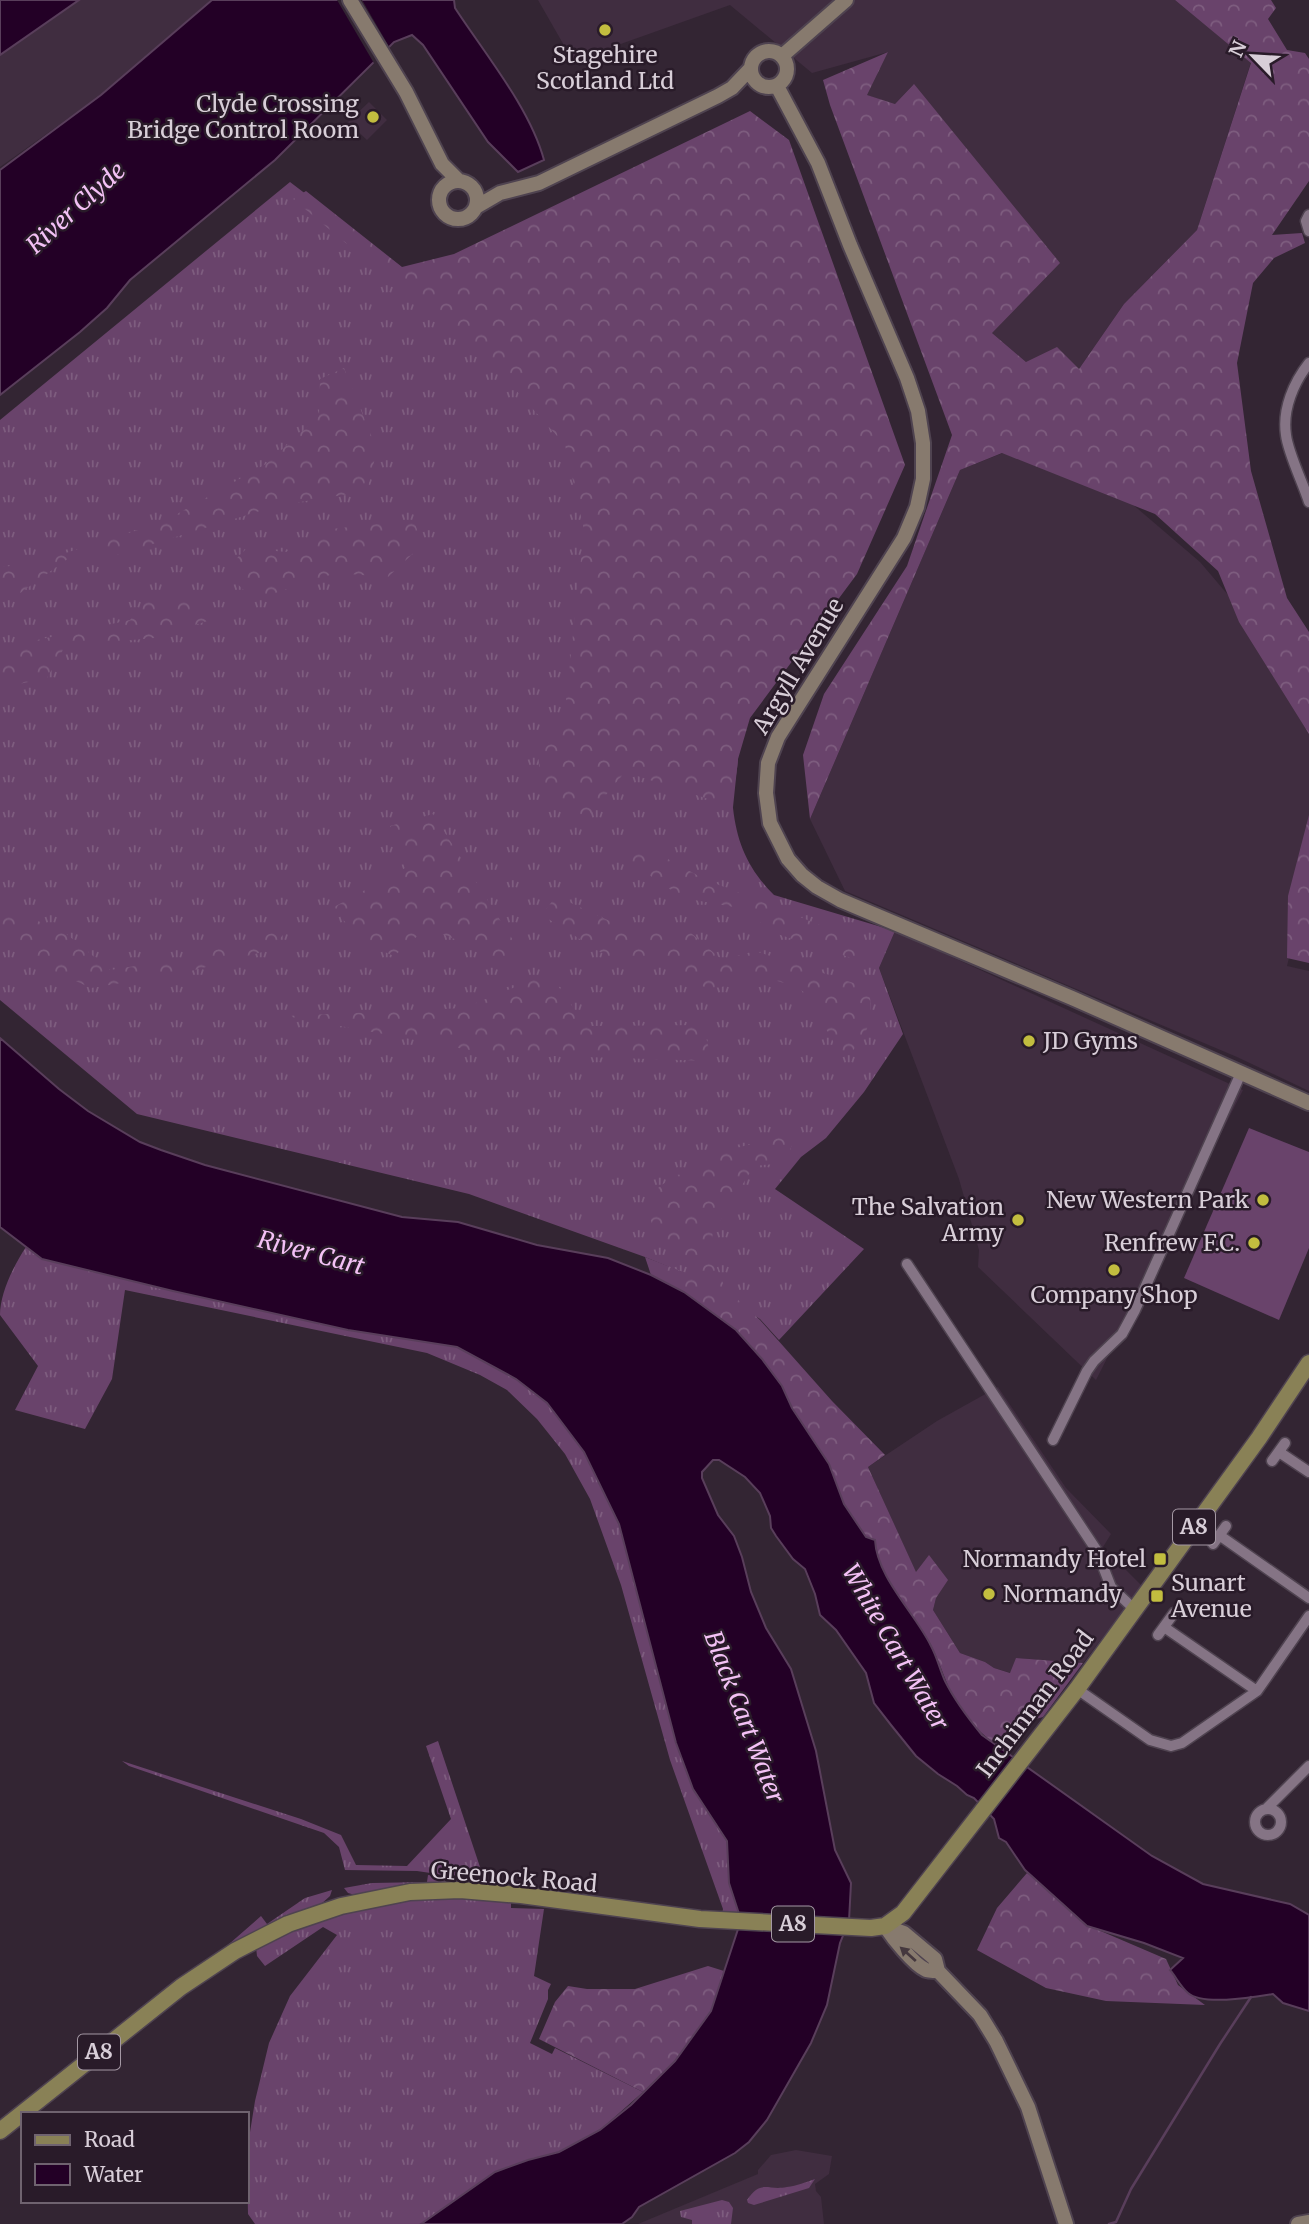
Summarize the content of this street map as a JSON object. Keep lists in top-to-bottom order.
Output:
{
  "streets": {
    "main road": ["A8", "Inchinnan Road", "Greenock Road"],
    "street": ["Argyll Avenue"]
  },
  "crossings": [
    ["Inchinnan Road", "Greenock Road"]
  ],
  "water": [
    "River Clyde",
    "River Cart",
    "White Cart Water",
    "Black Cart Water"
  ],
  "places": {
    "other": [
      "Stagehire Scotland Ltd",
      "Clyde Crossing Bridge Control Room",
      "JD Gyms",
      "New Western Park",
      "The Salvation Army",
      "Renfrew F.C.",
      "Company Shop",
      "Normandy"
    ],
    "transit": ["Normandy Hotel", "Sunart Avenue"]
  },
  "legend": ["Road", "Water"],
  "north": "top left"
}
